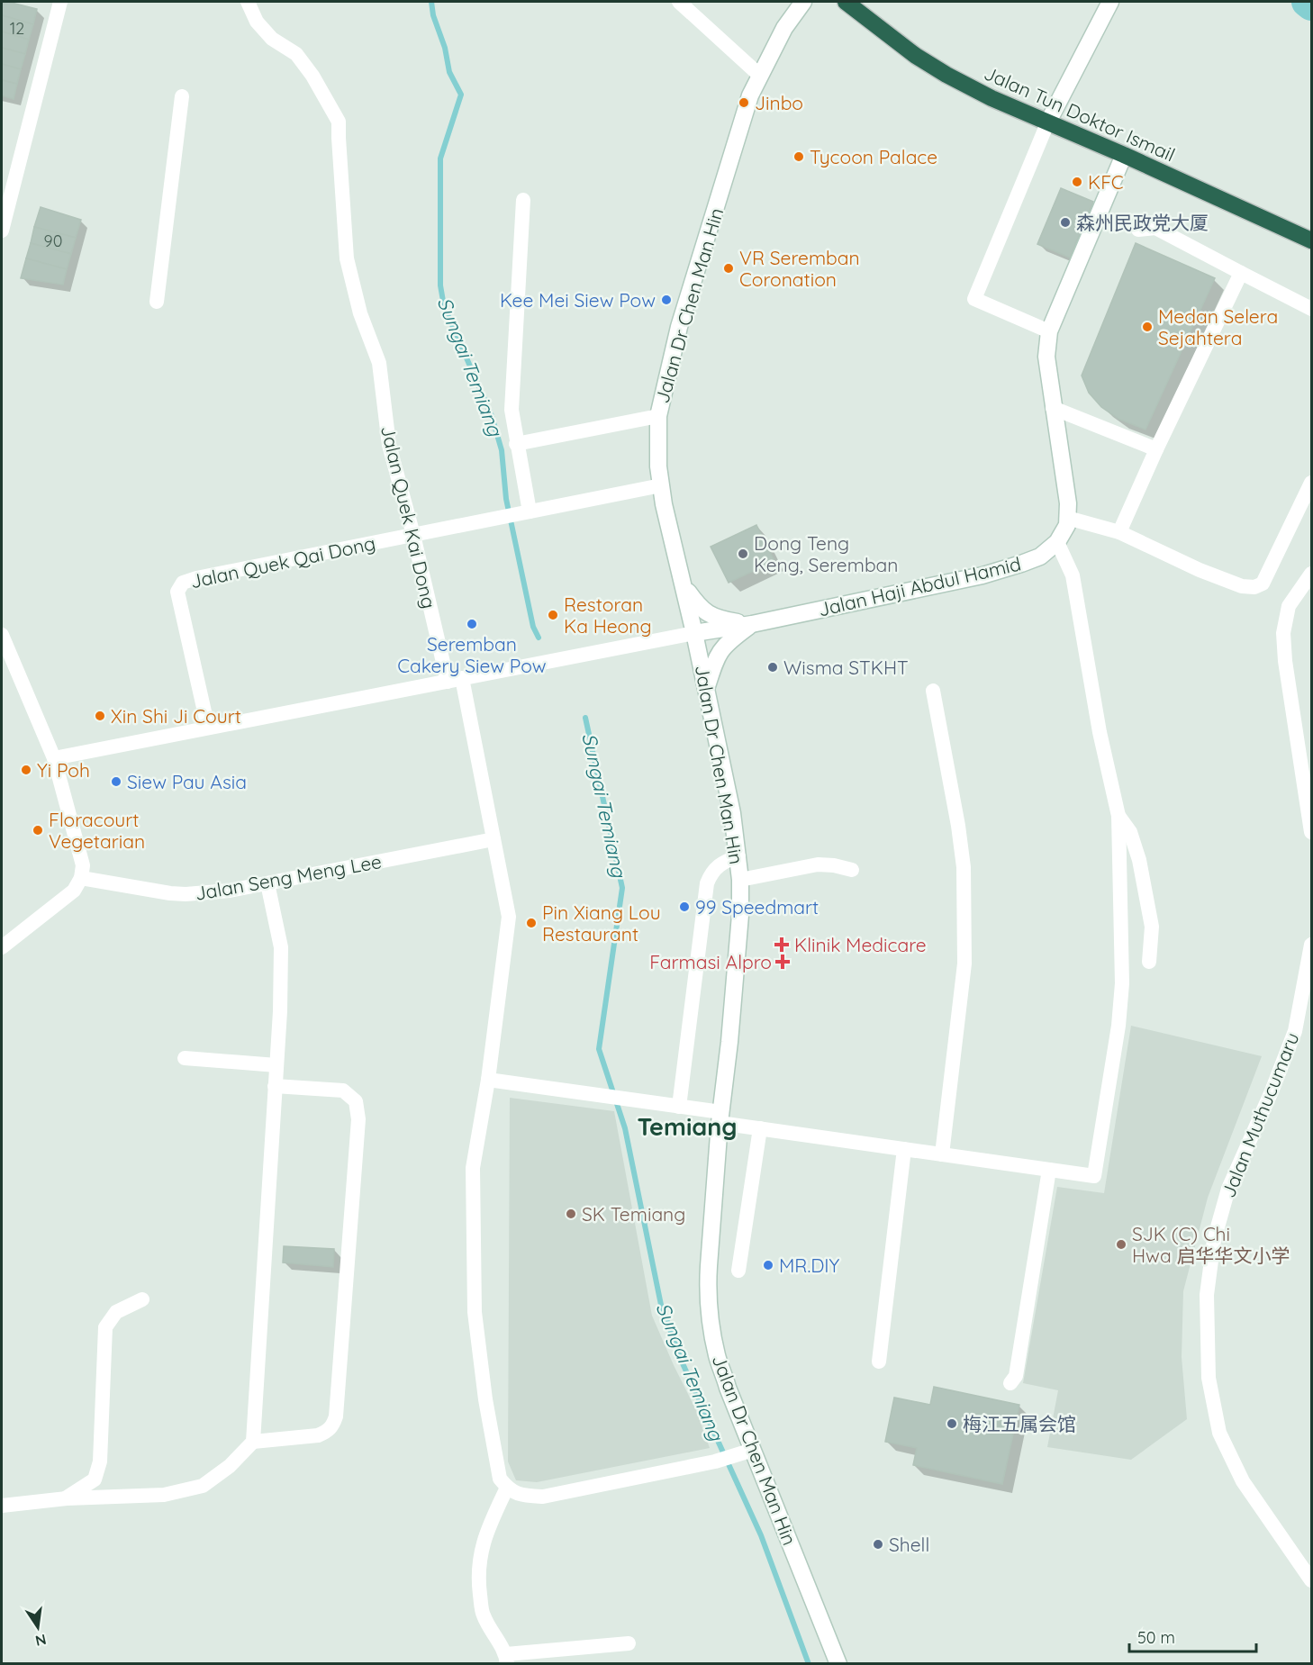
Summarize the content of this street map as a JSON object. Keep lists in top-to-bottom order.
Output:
{
  "streets": {
    "highway": ["Jalan Tun Doktor Ismail"],
    "street": [
      "Jalan Dr Chen Man Hin",
      "Jalan Quek Kai Dong",
      "Jalan Quek Qai Dong",
      "Jalan Haji Abdul Hamid",
      "Jalan Seng Meng Lee",
      "Jalan Muthucumaru"
    ]
  },
  "crossings": [
    ["Jalan Dr Chen Man Hin", "Jalan Quek Qai Dong"],
    ["Jalan Dr Chen Man Hin", "Jalan Haji Abdul Hamid"],
    ["Jalan Quek Kai Dong", "Jalan Quek Qai Dong"],
    ["Jalan Quek Kai Dong", "Jalan Seng Meng Lee"]
  ],
  "districts": ["Temiang"],
  "water": ["Sungai Temiang"],
  "places": {
    "other": [
      "Jinbo",
      "Tycoon Palace",
      "KFC",
      "森州民政党大厦",
      "VR Seremban Coronation",
      "Kee Mei Siew Pow",
      "Medan Selera Sejahtera",
      "Dong Teng Keng, Seremban",
      "Restoran Ka Heong",
      "Seremban Cakery Siew Pow",
      "Wisma STKHT",
      "Xin Shi Ji Court",
      "Yi Poh",
      "Siew Pau Asia",
      "Floracourt Vegetarian",
      "99 Speedmart",
      "Pin Xiang Lou Restaurant",
      "SK Temiang",
      "SJK (C) Chi Hwa 启华华文小学",
      "MR.DIY",
      "梅江五属会馆",
      "Shell"
    ],
    "health": ["Klinik Medicare", "Farmasi Alpro"]
  },
  "house_numbers": ["12", "90"],
  "scale_bar": "50 m",
  "north": "bottom"
}
